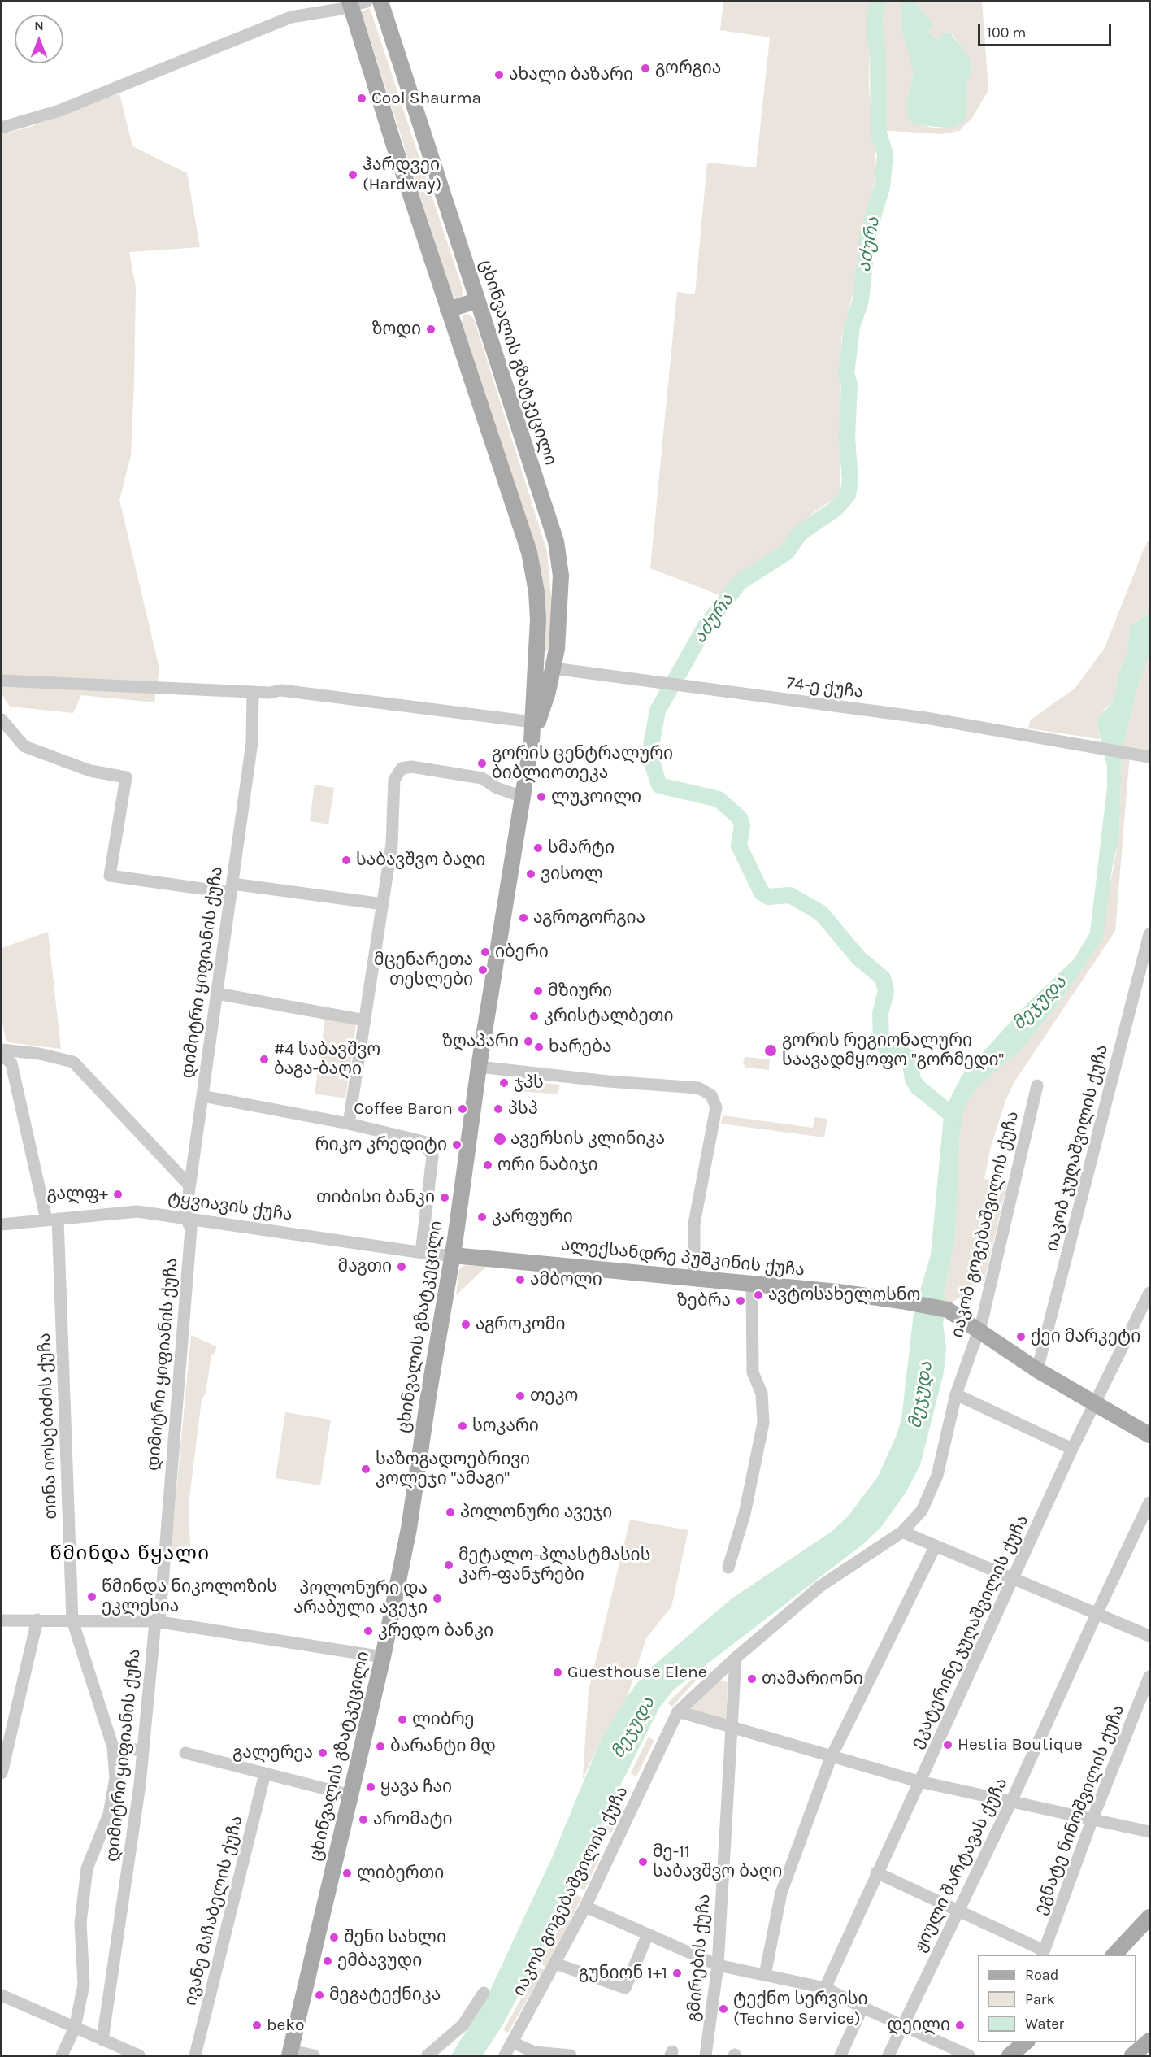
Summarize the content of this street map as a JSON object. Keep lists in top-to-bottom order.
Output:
{
  "streets": {
    "main road": ["ცხინვალის გზატკეცილი", "ალექსანდრე პუშკინის ქუჩა"],
    "street": [
      "74-ე ქუჩა",
      "დიმიტრი ყიფიანის ქუჩა",
      "იაკობ ჯუღაშვილის ქუჩა",
      "ტყვიავის ქუჩა",
      "იაკობ გოგებაშვილის ქუჩა",
      "თინა იოსებიძის ქუჩა",
      "ეკატერინე ჯუღაშვილის ქუჩა",
      "ეგნატე ნინოშვილის ქუჩა",
      "ჟიული შარტავას ქუჩა",
      "ივანე მაჩაბელის ქუჩა",
      "გმირების ქუჩა"
    ]
  },
  "crossings": [
    ["ცხინვალის გზატკეცილი", "74-ე ქუჩა"],
    ["ცხინვალის გზატკეცილი", "ტყვიავის ქუჩა"],
    ["ცხინვალის გზატკეცილი", "ალექსანდრე პუშკინის ქუჩა"],
    ["დიმიტრი ყიფიანის ქუჩა", "ტყვიავის ქუჩა"],
    ["ტყვიავის ქუჩა", "ალექსანდრე პუშკინის ქუჩა"],
    ["ტყვიავის ქუჩა", "თინა იოსებიძის ქუჩა"],
    ["იაკობ გოგებაშვილის ქუჩა", "ალექსანდრე პუშკინის ქუჩა"],
    ["იაკობ გოგებაშვილის ქუჩა", "გმირების ქუჩა"]
  ],
  "districts": ["წმინდა წყალი"],
  "water": ["აძურა", "მეჯუდა"],
  "places": [
    "გორგია",
    "ახალი ბაზარი",
    "Cool Shaurma",
    "ჰარდვეი (Hardway)",
    "ზოდი",
    "გორის ცენტრალური ბიბლიოთეკა",
    "ლუკოილი",
    "სმარტი",
    "საბავშვო ბაღი",
    "ვისოლ",
    "აგროგორგია",
    "იბერი",
    "მცენარეთა თესლები",
    "მზიური",
    "კრისტალბეთი",
    "ზღაპარი",
    "ხარება",
    "გორის რეგიონალური საავადმყოფო \"გორმედი\"",
    "#4 საბავშვო ბაგა-ბაღი",
    "ჯპს",
    "Coffee Baron",
    "პსპ",
    "ავერსის კლინიკა",
    "რიკო კრედიტი",
    "ორი ნაბიჯი",
    "გალფ+",
    "თიბისი ბანკი",
    "კარფური",
    "მაგთი",
    "ამბოლი",
    "ავტოსახელოსნო",
    "ზებრა",
    "აგროკომი",
    "ქეი მარკეტი",
    "თეკო",
    "სოკარი",
    "საზოგადოებრივი კოლეჯი \"ამაგი\"",
    "პოლონური ავეჯი",
    "მეტალო-პლასტმასის კარ-ფანჯრები",
    "წმინდა ნიკოლოზის ეკლესია",
    "პოლონური და არაბული ავეჯი",
    "კრედო ბანკი",
    "Guesthouse Elene",
    "თამარიონი",
    "ლიბრე",
    "Hestia Boutique",
    "ბარანტი მდ",
    "გალერეა",
    "ყავა ჩაი",
    "არომატი",
    "მე-11 საბავშვო ბაღი",
    "ლიბერთი",
    "შენი სახლი",
    "ემბავუდი",
    "გუნიონ 1+1",
    "მეგატექნიკა",
    "ტექნო სერვისი (Techno Service)",
    "beko",
    "დეილი"
  ],
  "legend": ["Road", "Park", "Water"],
  "scale_bar": "100 m",
  "north": "top"
}
